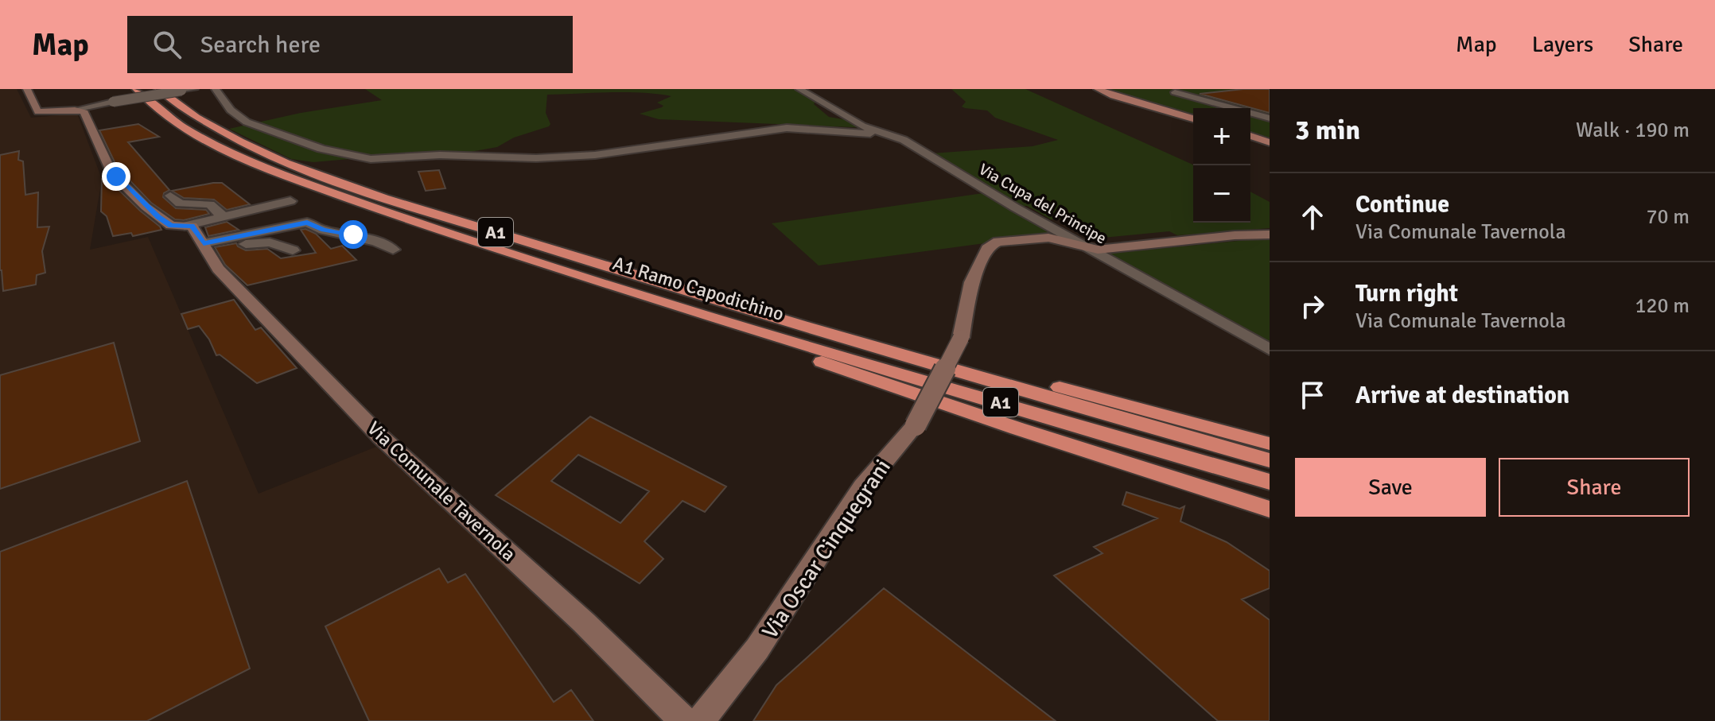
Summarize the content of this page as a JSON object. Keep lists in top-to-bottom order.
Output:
{
  "streets": {
    "highway": ["A1", "A1 Ramo Capodichino"],
    "street": ["Via Cupa del Principe", "Via Comunale Tavernola", "Via Oscar Cinquegrani"]
  },
  "crossings": [
    ["Via Cupa del Principe", "Via Oscar Cinquegrani"]
  ],
  "page": {
    "header": "Map",
    "search": "Search here",
    "nav": ["Map", "Layers", "Share"],
    "heading": ["3 min", "Walk · 190 m"],
    "map_buttons": ["+", "−"],
    "list": [
      ["Continue", "Via Comunale Tavernola", "70 m"],
      ["Turn right", "Via Comunale Tavernola", "120 m"],
      "Arrive at destination"
    ],
    "buttons": ["Save", "Share"]
  }
}
